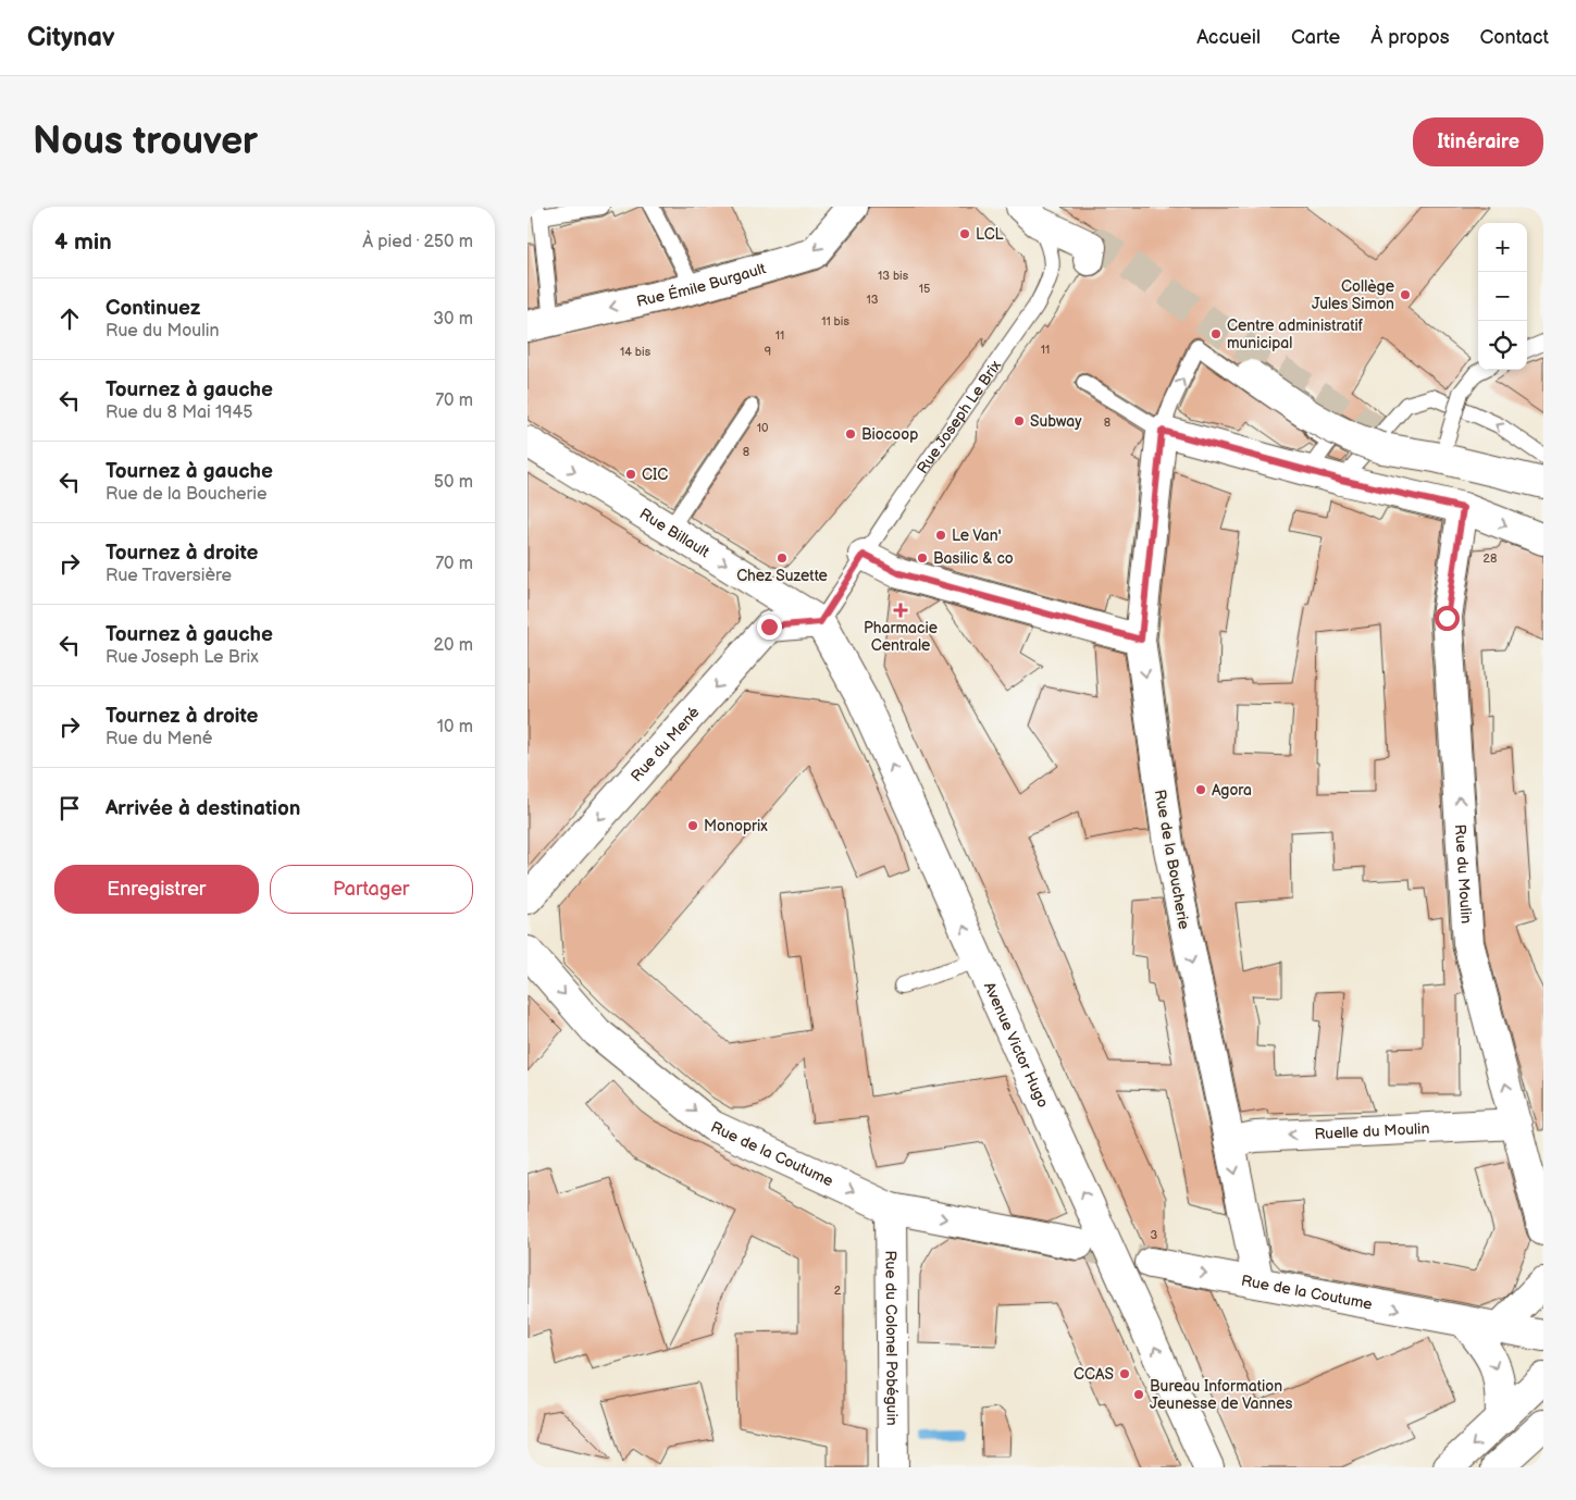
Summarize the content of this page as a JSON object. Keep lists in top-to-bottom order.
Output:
{
  "streets": {
    "street": [
      "Rue Émile Burgault",
      "Rue Billault",
      "Rue du Mené",
      "Rue de la Boucherie",
      "Rue du Moulin",
      "Avenue Victor Hugo",
      "Ruelle du Moulin",
      "Rue de la Coutume",
      "Rue du Colonel Pobéguin"
    ],
    "lane": ["Rue Joseph Le Brix"]
  },
  "crossings": [
    ["Rue Joseph Le Brix", "Rue Billault"],
    ["Rue Joseph Le Brix", "Rue du Mené"],
    ["Rue Joseph Le Brix", "Avenue Victor Hugo"],
    ["Rue Billault", "Rue du Mené"],
    ["Rue Billault", "Avenue Victor Hugo"],
    ["Rue du Mené", "Avenue Victor Hugo"],
    ["Rue de la Boucherie", "Ruelle du Moulin"],
    ["Rue de la Boucherie", "Rue de la Coutume"],
    ["Rue du Moulin", "Ruelle du Moulin"],
    ["Rue de la Coutume", "Rue du Colonel Pobéguin"]
  ],
  "one_way": [
    "Rue Émile Burgault",
    "Rue Billault",
    "Rue du Mené",
    "Rue de la Boucherie",
    "Rue du Moulin",
    "Avenue Victor Hugo",
    "Ruelle du Moulin",
    "Rue de la Coutume"
  ],
  "places": {
    "other": [
      "LCL",
      "Collège Jules Simon",
      "Centre administratif municipal",
      "Subway",
      "Biocoop",
      "CIC",
      "Le Van'",
      "Chez Suzette",
      "Basilic & co",
      "Agora",
      "Monoprix",
      "CCAS",
      "Bureau Information Jeunesse de Vannes"
    ],
    "health": ["Pharmacie Centrale"]
  },
  "house_numbers": [
    "13 bis",
    "15",
    "13",
    "11 bis",
    "11",
    "11",
    "14 bis",
    "9",
    "8",
    "10",
    "8",
    "28",
    "3",
    "2"
  ],
  "page": {
    "header": "Citynav",
    "nav": [
      "Accueil",
      "Carte",
      "À propos",
      "Contact"
    ],
    "buttons": [
      "Itinéraire",
      ["Enregistrer", "Partager"]
    ],
    "title": "Nous trouver",
    "heading": ["4 min", "À pied · 250 m"],
    "map_buttons": ["+", "−"],
    "list": [
      ["Continuez", "Rue du Moulin", "30 m"],
      ["Tournez à gauche", "Rue du 8 Mai 1945", "70 m"],
      ["Tournez à gauche", "Rue de la Boucherie", "50 m"],
      ["Tournez à droite", "Rue Traversière", "70 m"],
      ["Tournez à gauche", "Rue Joseph Le Brix", "20 m"],
      ["Tournez à droite", "Rue du Mené", "10 m"],
      "Arrivée à destination"
    ]
  }
}
